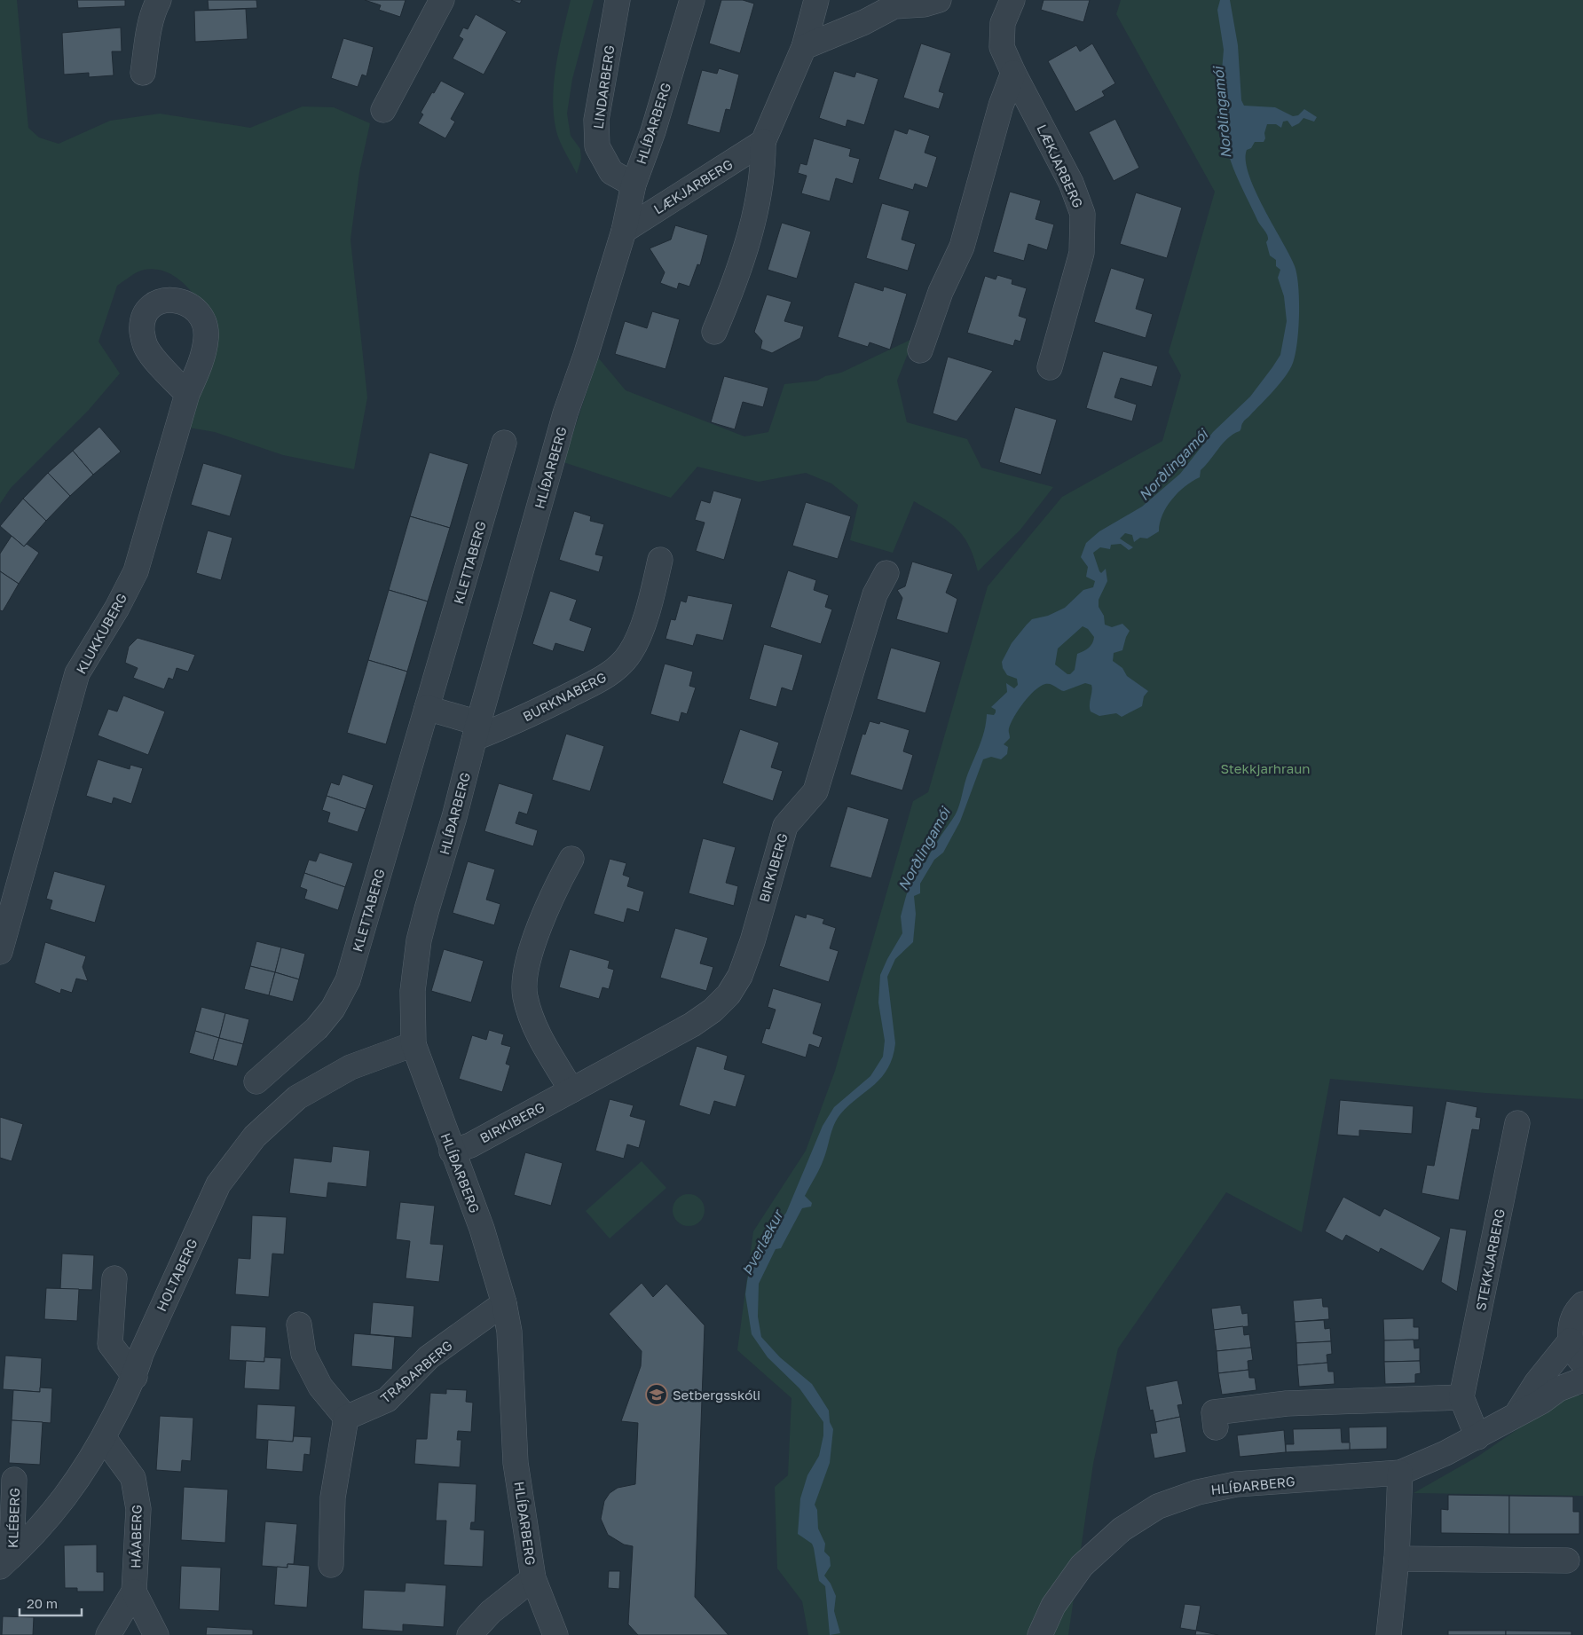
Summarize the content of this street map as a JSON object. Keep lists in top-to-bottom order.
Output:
{
  "streets": {
    "street": [
      "LINDARBERG",
      "HLÍÐARBERG",
      "LÆKJARBERG",
      "KLETTABERG",
      "KLUKKUBERG",
      "BURKNABERG",
      "BIRKIBERG",
      "STEKKJARBERG",
      "HOLTABERG",
      "TRAÐARBERG",
      "KLÉBERG",
      "HÁABERG"
    ]
  },
  "crossings": [
    ["LINDARBERG", "HLÍÐARBERG"],
    ["HLÍÐARBERG", "LÆKJARBERG"],
    ["HLÍÐARBERG", "BURKNABERG"],
    ["HLÍÐARBERG", "BIRKIBERG"],
    ["HLÍÐARBERG", "HOLTABERG"],
    ["HLÍÐARBERG", "TRAÐARBERG"],
    ["HOLTABERG", "KLÉBERG"],
    ["HOLTABERG", "HÁABERG"]
  ],
  "water": ["Norðlingamói", "Þverlækur"],
  "parks": ["Stekkjarhraun"],
  "places": {
    "school or university": ["Setbergsskóli"]
  },
  "scale_bar": "20 m"
}
